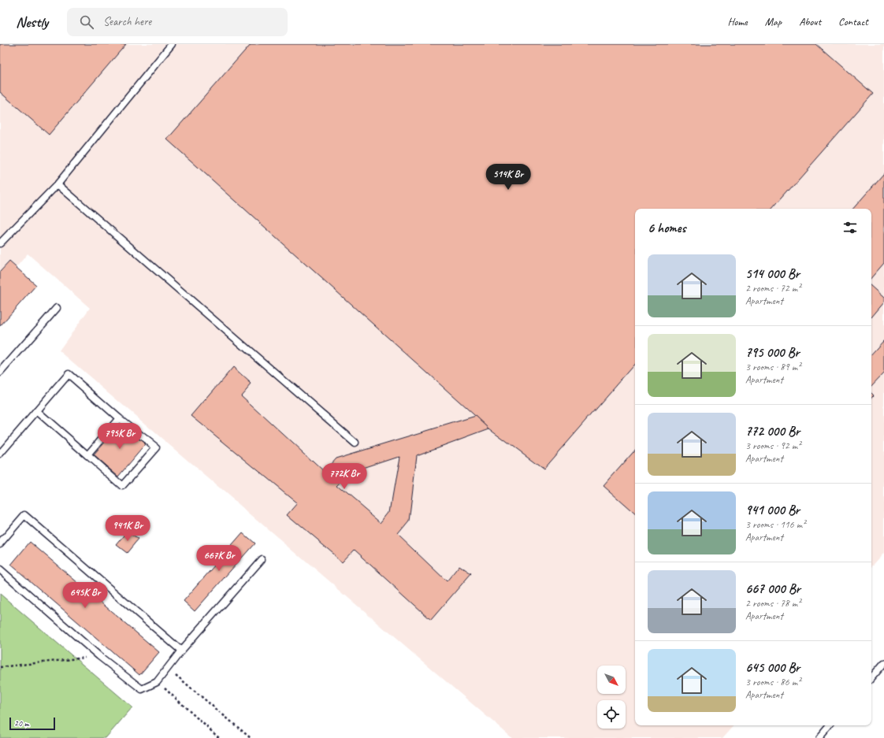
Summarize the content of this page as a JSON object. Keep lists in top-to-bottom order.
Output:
{
  "scale_bar": "20 m",
  "north": "bottom right",
  "page": {
    "header": "Nestly",
    "search": "Search here",
    "nav": [
      "Home",
      "Map",
      "About",
      "Contact"
    ],
    "price": [
      "514K Br",
      "795K Br",
      "772K Br",
      "941K Br",
      "667K Br",
      "645K Br"
    ],
    "heading": "6 homes",
    "list": [
      {
        "name": "514 000 Br",
        "note": "2 rooms · 72 m² · Apartment"
      },
      {
        "name": "795 000 Br",
        "note": "3 rooms · 89 m² · Apartment"
      },
      {
        "name": "772 000 Br",
        "note": "3 rooms · 92 m² · Apartment"
      },
      {
        "name": "941 000 Br",
        "note": "3 rooms · 116 m² · Apartment"
      },
      {
        "name": "667 000 Br",
        "note": "2 rooms · 78 m² · Apartment"
      },
      {
        "name": "645 000 Br",
        "note": "3 rooms · 86 m² · Apartment"
      }
    ],
    "scale": "20 m"
  }
}
